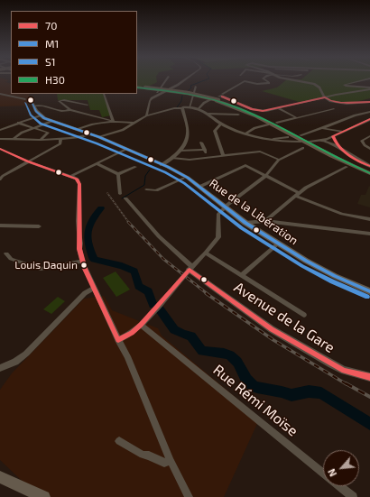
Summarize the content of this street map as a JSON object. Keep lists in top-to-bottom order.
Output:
{
  "streets": {
    "main road": ["Rue de la Libération"],
    "street": ["Avenue de la Gare", "Rue Rémi Moïse"]
  },
  "places": ["Louis Daquin"],
  "lines": [
    "transit line H30",
    "transit line 70",
    "transit line M1",
    "transit line S1"
  ],
  "legend": [
    "70",
    "M1",
    "S1",
    "H30"
  ],
  "north": "bottom left"
}
